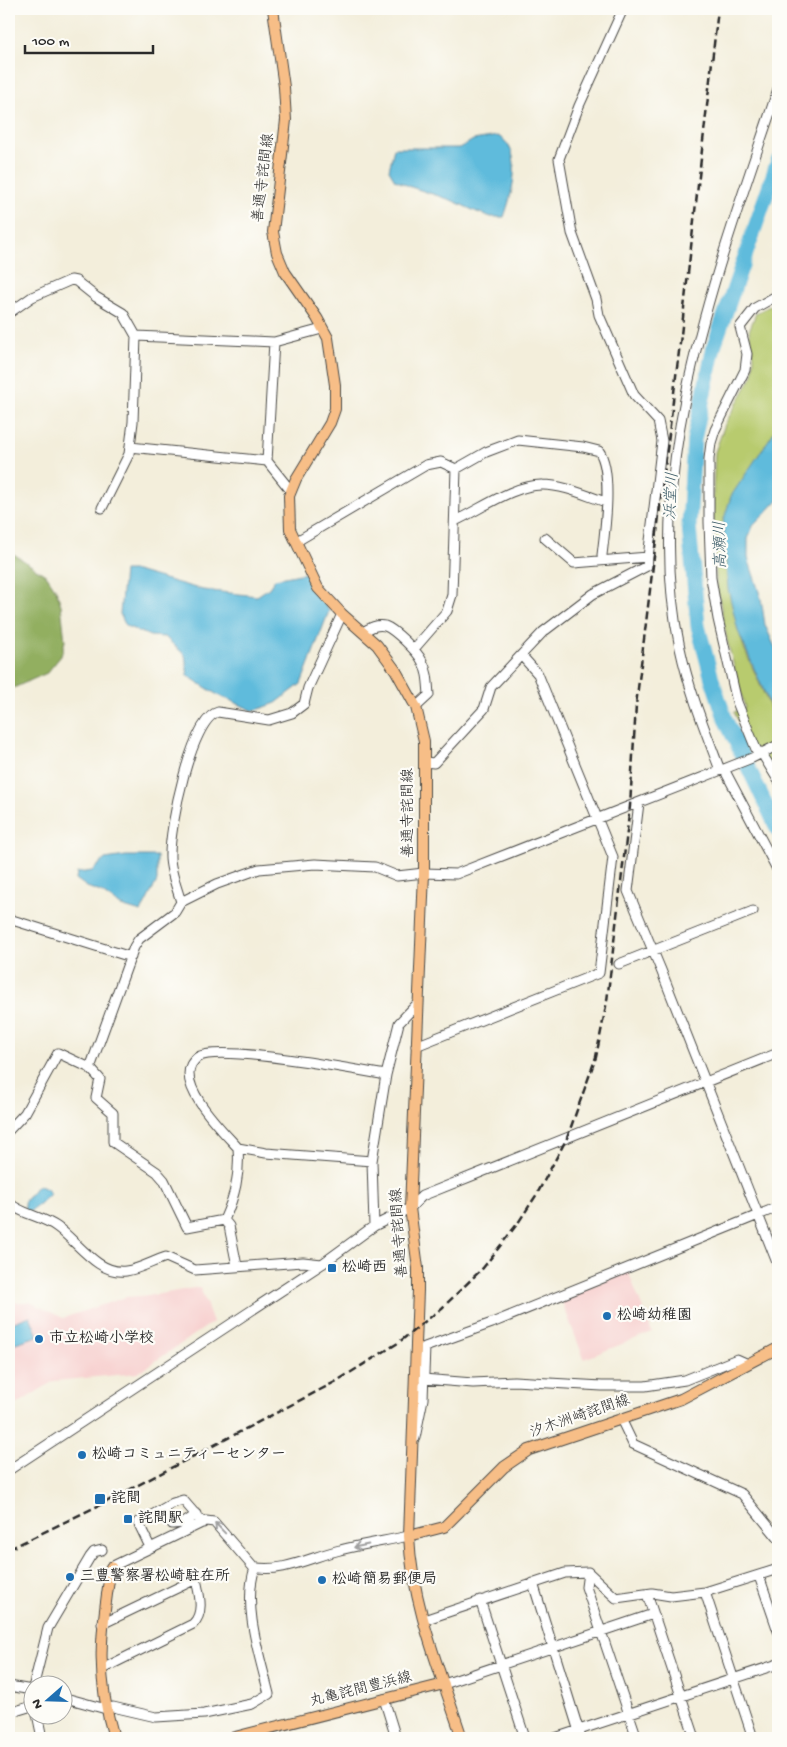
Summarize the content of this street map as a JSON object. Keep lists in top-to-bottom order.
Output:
{
  "streets": {
    "main road": ["善通寺詫間線", "汐木洲崎詫間線", "丸亀詫間豊浜線"]
  },
  "crossings": [
    ["善通寺詫間線", "汐木洲崎詫間線"],
    ["善通寺詫間線", "丸亀詫間豊浜線"]
  ],
  "water": ["浜堂川", "高瀬川"],
  "places": {
    "transit": ["松崎西", "詫間", "詫間駅"],
    "other": [
      "松崎幼稚園",
      "市立松崎小学校",
      "松崎コミュニティーセンター",
      "三豊警察署松崎駐在所",
      "松崎簡易郵便局"
    ]
  },
  "scale_bar": "100 m",
  "north": "left"
}
